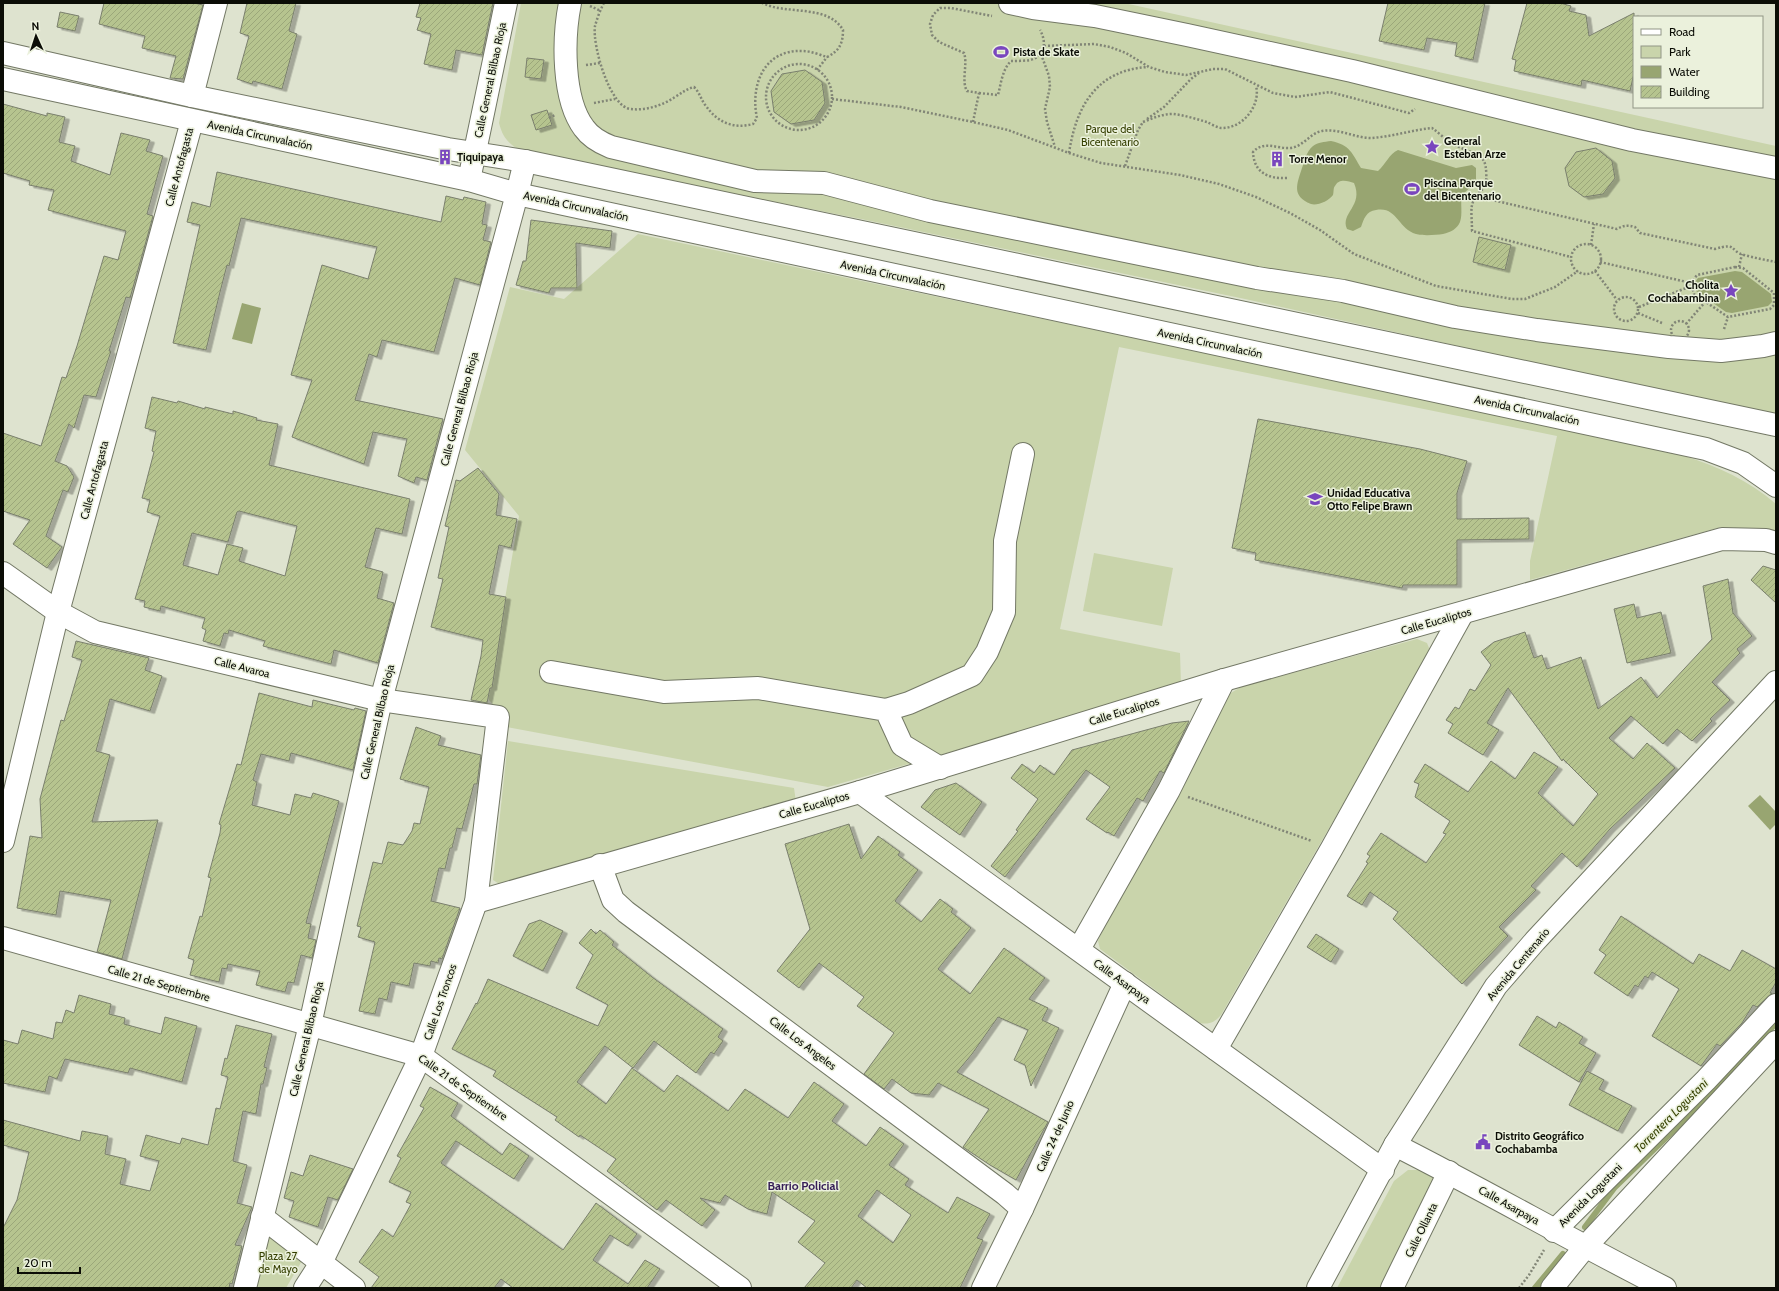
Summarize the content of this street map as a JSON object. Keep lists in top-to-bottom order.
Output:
{
  "streets": {
    "street": [
      "Calle General Bilbao Rioja",
      "Avenida Circunvalación",
      "Calle Antofagasta",
      "Calle Eucaliptos",
      "Calle Avaroa",
      "Avenida Centenario",
      "Calle Asarpaya",
      "Calle 21 de Septiembre",
      "Calle Los Troncos",
      "Calle Los Angeles",
      "Calle 24 de Junio",
      "Avenida Logustani",
      "Calle Ollanta"
    ]
  },
  "crossings": [
    ["Calle General Bilbao Rioja", "Avenida Circunvalación"],
    ["Calle General Bilbao Rioja", "Calle Avaroa"],
    ["Calle General Bilbao Rioja", "Calle 21 de Septiembre"],
    ["Avenida Circunvalación", "Calle Antofagasta"],
    ["Calle Antofagasta", "Calle Avaroa"],
    ["Calle Eucaliptos", "Calle Asarpaya"],
    ["Calle Eucaliptos", "Calle Los Troncos"],
    ["Calle Eucaliptos", "Calle Los Angeles"],
    ["Calle Avaroa", "Calle Los Troncos"],
    ["Avenida Centenario", "Calle Asarpaya"],
    ["Calle Asarpaya", "Calle 24 de Junio"],
    ["Calle Asarpaya", "Avenida Logustani"],
    ["Calle Asarpaya", "Calle Ollanta"],
    ["Calle 21 de Septiembre", "Calle Los Troncos"],
    ["Calle Los Angeles", "Calle 24 de Junio"]
  ],
  "districts": ["Barrio Policial"],
  "water": ["Torrentera Logustani"],
  "parks": ["Parque del Bicentenario", "Plaza 27 de Mayo"],
  "places": {
    "sports": ["Pista de Skate", "Piscina Parque del Bicentenario"],
    "place": ["General Esteban Arze", "Cholita Cochabambina"],
    "building": ["Tiquipaya", "Torre Menor"],
    "school or university": ["Unidad Educativa Otto Felipe Brawn"],
    "public building": ["Distrito Geográfico Cochabamba"]
  },
  "legend": [
    "Road",
    "Park",
    "Water",
    "Building"
  ],
  "scale_bar": "20 m",
  "north": "top"
}
